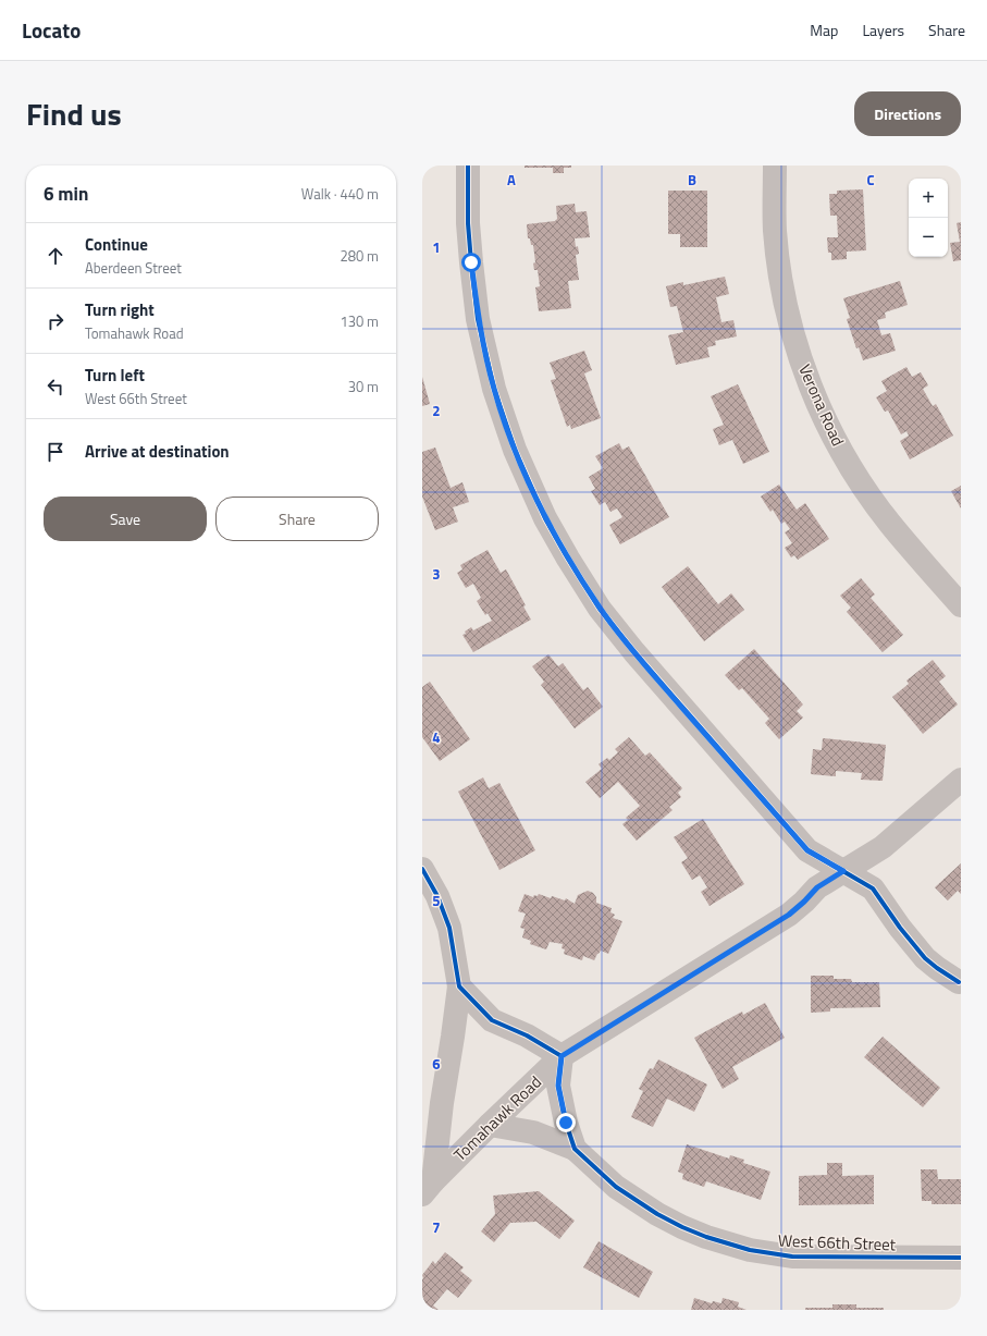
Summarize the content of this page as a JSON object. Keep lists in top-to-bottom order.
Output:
{
  "streets": {
    "street": ["Verona Road", "Tomahawk Road", "West 66th Street"]
  },
  "crossings": [
    ["Tomahawk Road", "West 66th Street"]
  ],
  "page": {
    "header": "Locato",
    "nav": ["Map", "Layers", "Share"],
    "title": "Find us",
    "buttons": [
      "Directions",
      ["Save", "Share"]
    ],
    "heading": ["6 min", "Walk · 440 m"],
    "map_buttons": ["+", "−"],
    "list": [
      ["Continue", "Aberdeen Street", "280 m"],
      ["Turn right", "Tomahawk Road", "130 m"],
      ["Turn left", "West 66th Street", "30 m"],
      "Arrive at destination"
    ]
  },
  "grid": {
    "columns": ["A", "B", "C"],
    "rows": [
      "1",
      "2",
      "3",
      "4",
      "5",
      "6",
      "7"
    ]
  }
}
